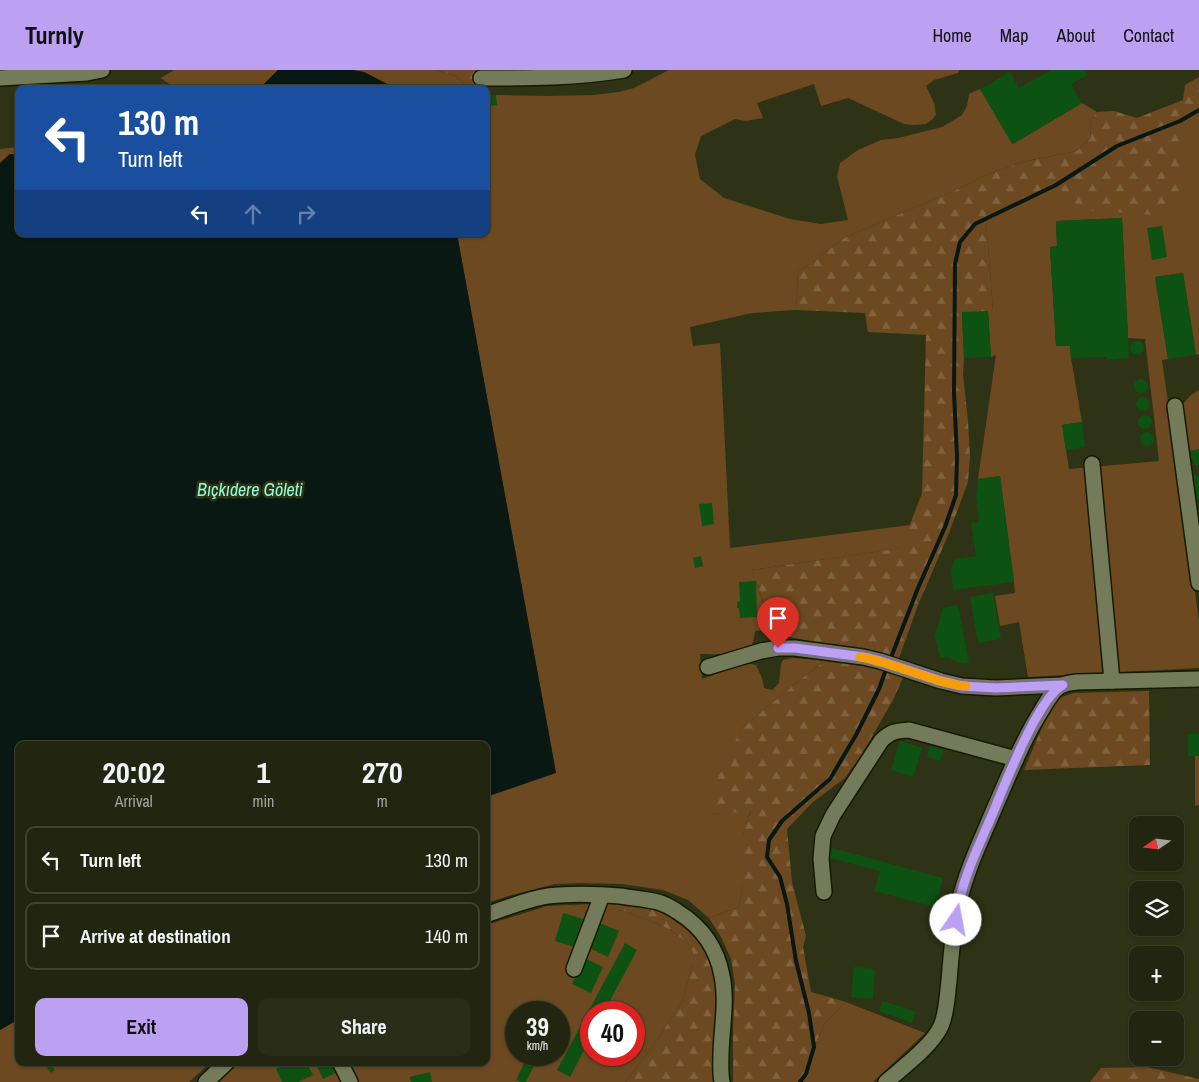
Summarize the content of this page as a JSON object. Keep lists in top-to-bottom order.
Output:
{
  "water": ["Bıçkıdere Göleti"],
  "north": "left",
  "page": {
    "header": "Turnly",
    "nav": [
      "Home",
      "Map",
      "About",
      "Contact"
    ],
    "turn": ["130 m", "Turn left"],
    "eta": [
      "20:02",
      "Arrival",
      "1",
      "min",
      "270",
      "m"
    ],
    "map_buttons": ["+", "−"],
    "list": [
      {
        "name": "Turn left",
        "value": "130 m"
      },
      {
        "name": "Arrive at destination",
        "value": "140 m"
      }
    ],
    "buttons": ["Exit", "Share"],
    "speed": "39 km/h",
    "limit": "40"
  }
}
